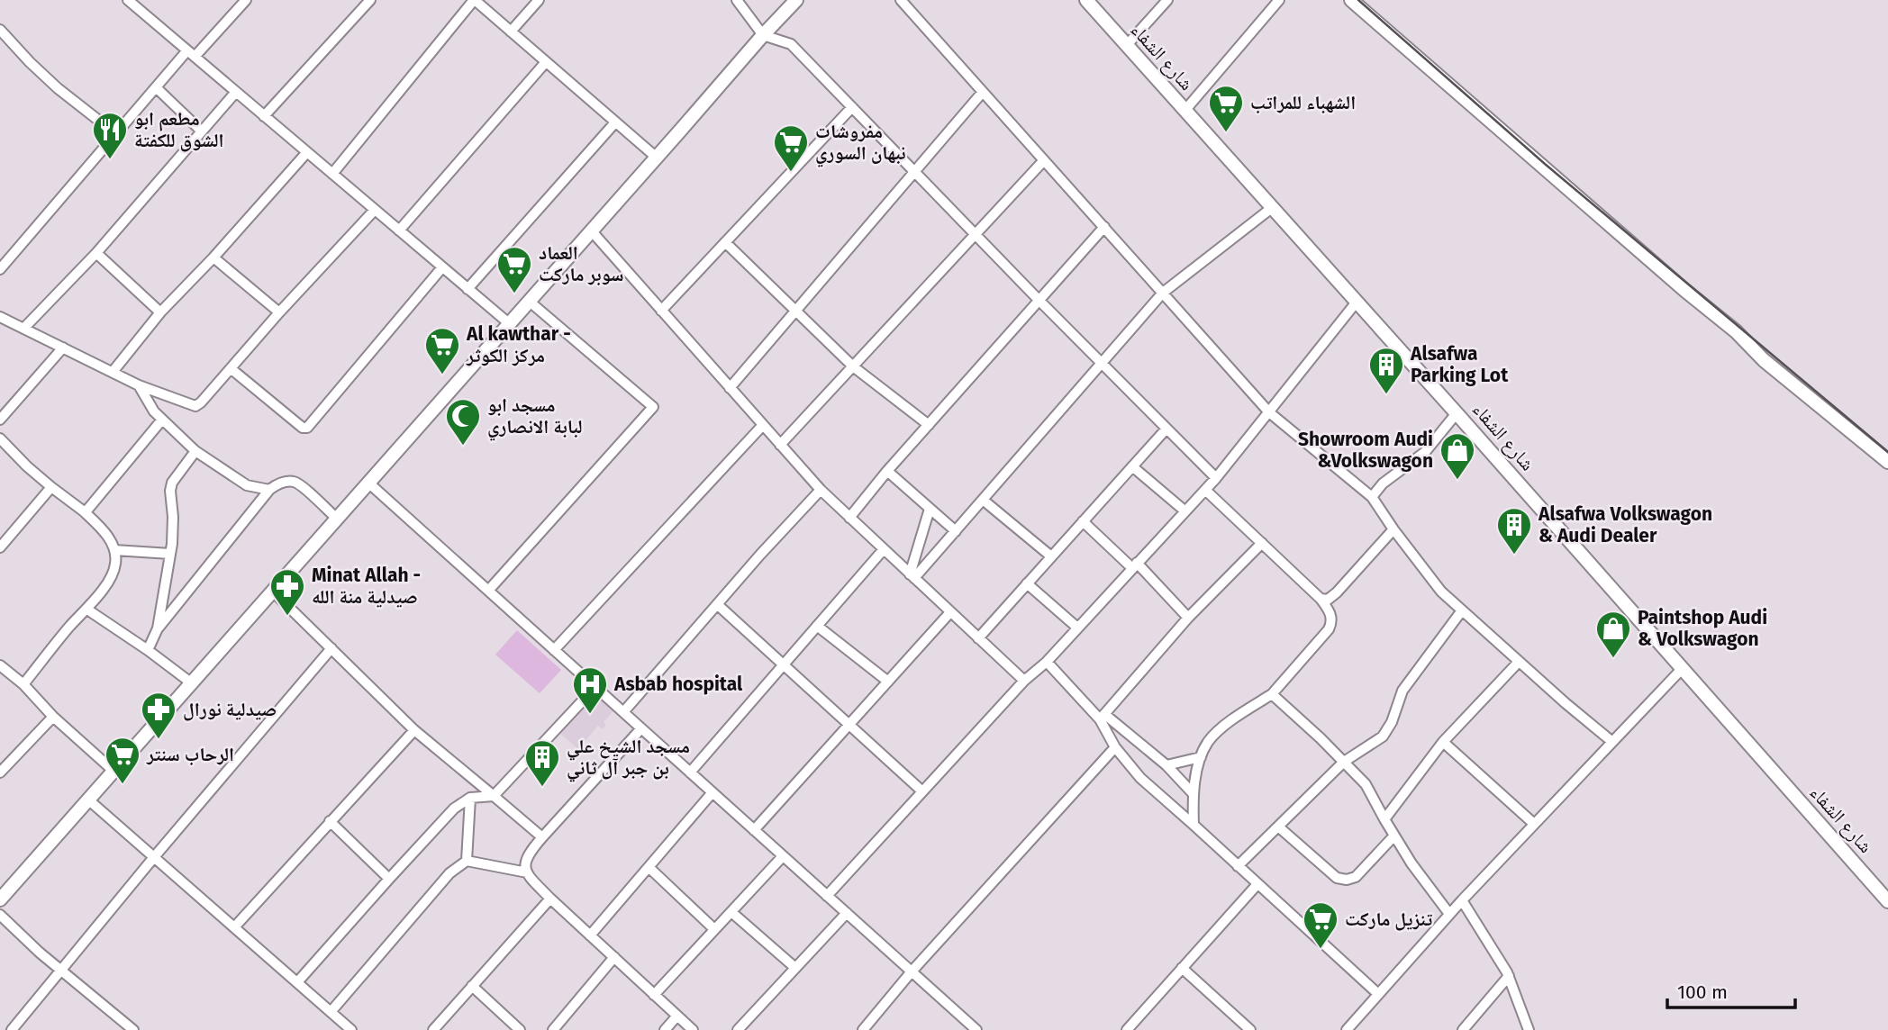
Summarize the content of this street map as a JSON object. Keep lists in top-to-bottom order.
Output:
{
  "streets": {
    "street": ["شارع الشفاء"]
  },
  "places": {
    "supermarket": [
      "الشهباء للمراتب",
      "مفروشات نبهان السوري",
      "العماد سوبر ماركت",
      "Al kawthar - مركز الكوثر",
      "الرحاب سنتر",
      "تنزيل ماركت"
    ],
    "restaurant": ["مطعم ابو الشوق للكفتة"],
    "building": ["Alsafwa Parking Lot", "Alsafwa Volkswagon & Audi Dealer", "مسجد الشيخ علي بن جبر آل ثاني"],
    "mosque": ["مسجد ابو لبابة الانصاري"],
    "shop": ["Showroom Audi &Volkswagon", "Paintshop Audi & Volkswagon"],
    "pharmacy": ["Minat Allah - صيدلية منة الله", "صيدلية نورال"],
    "hospital": ["Asbab hospital"]
  },
  "scale_bar": "100 m"
}
